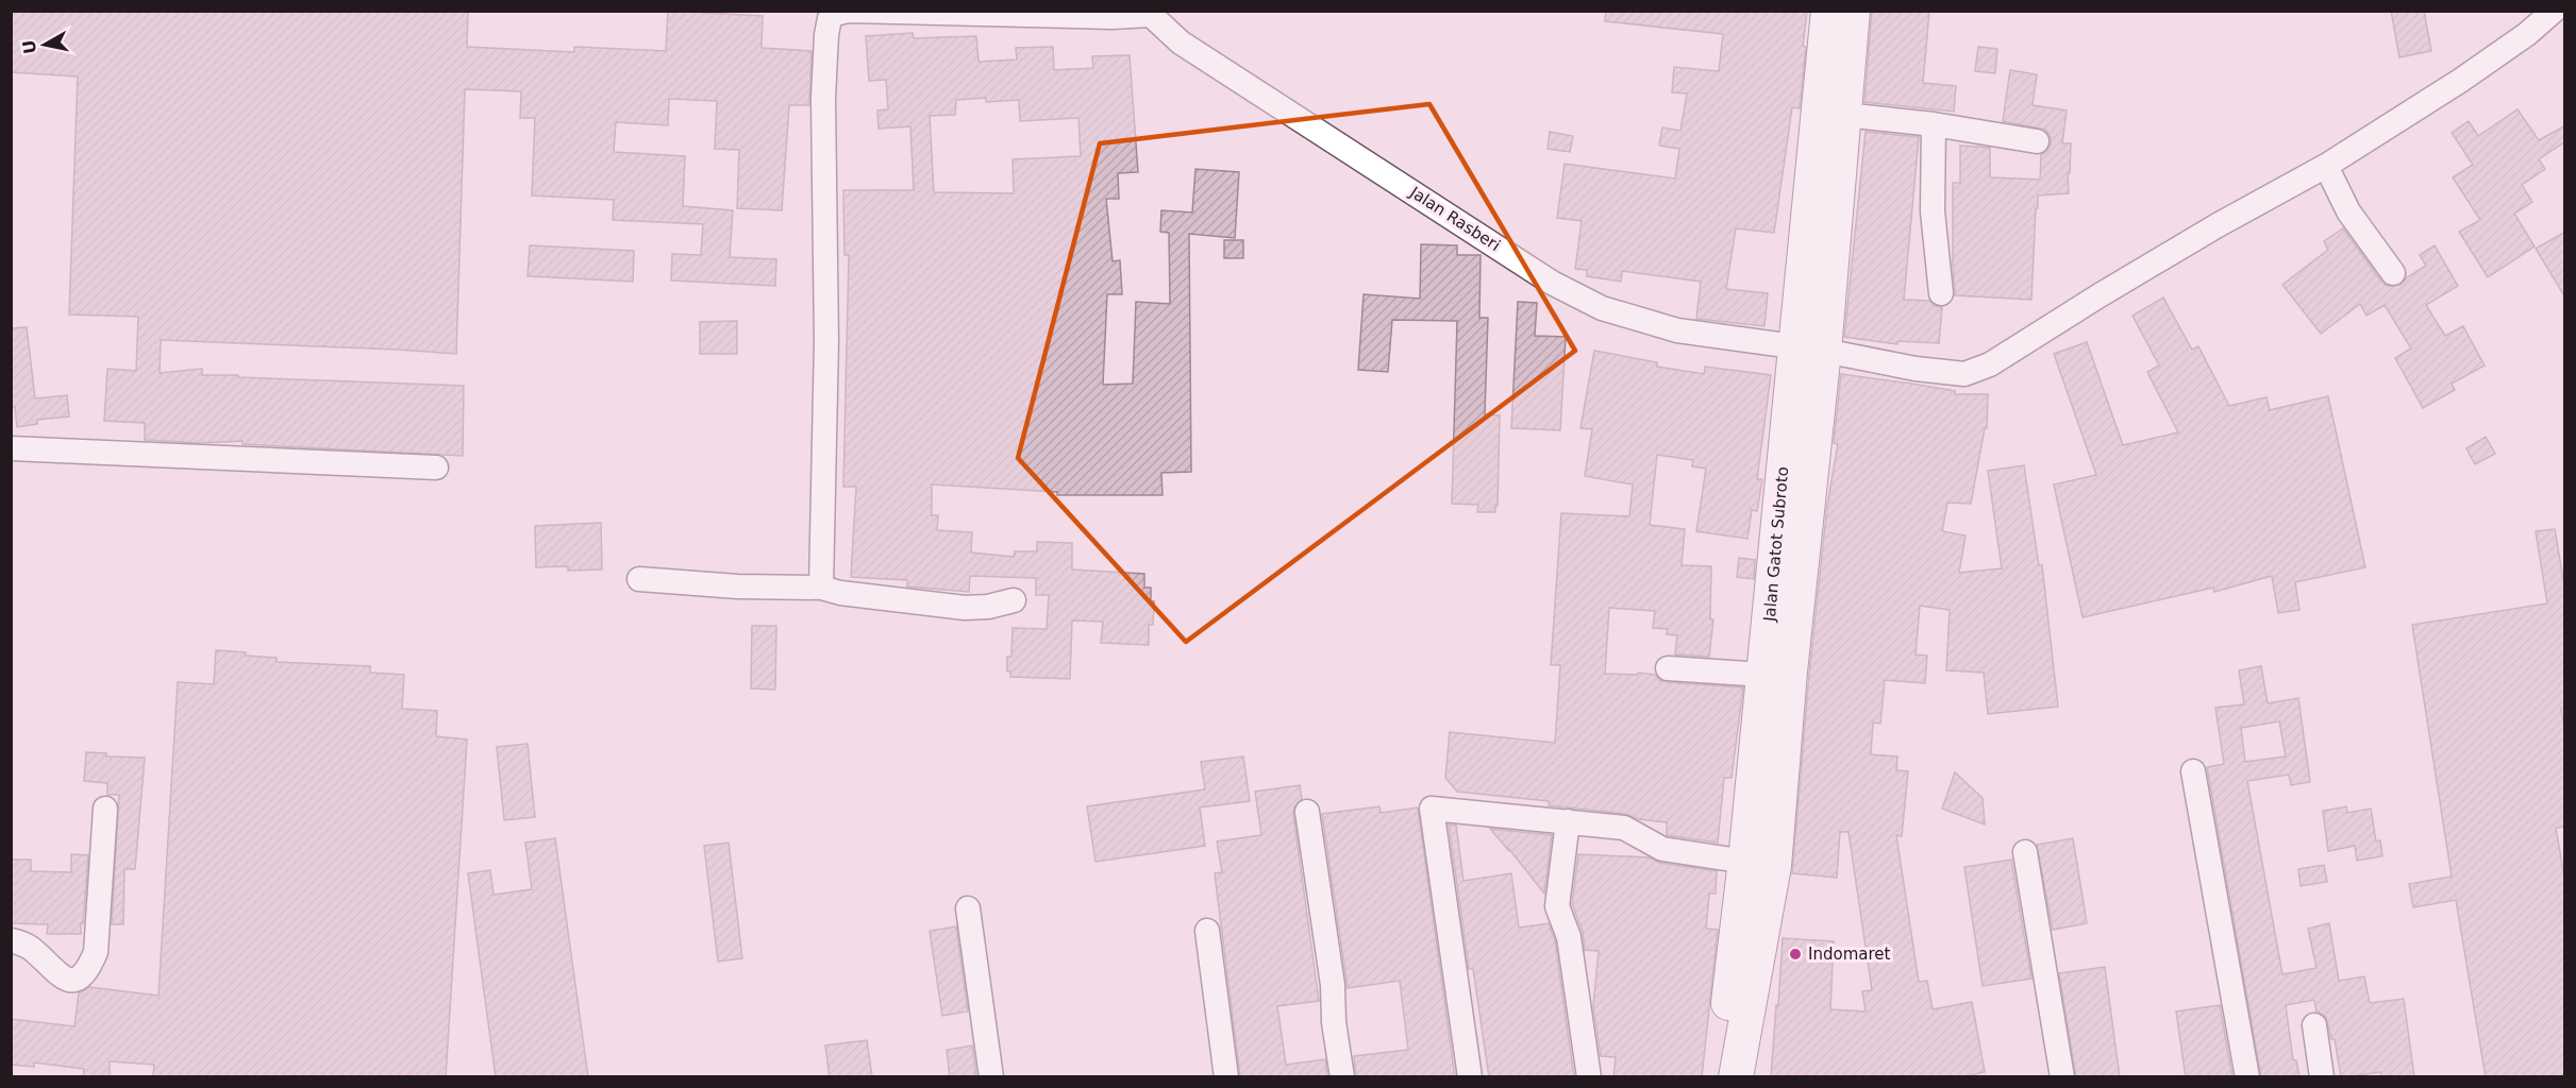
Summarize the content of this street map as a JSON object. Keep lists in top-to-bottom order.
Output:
{
  "streets": {
    "main road": ["Jalan Gatot Subroto"],
    "street": ["Jalan Rasberi"]
  },
  "crossings": [
    ["Jalan Rasberi", "Jalan Gatot Subroto"]
  ],
  "places": ["Indomaret"],
  "north": "left"
}
